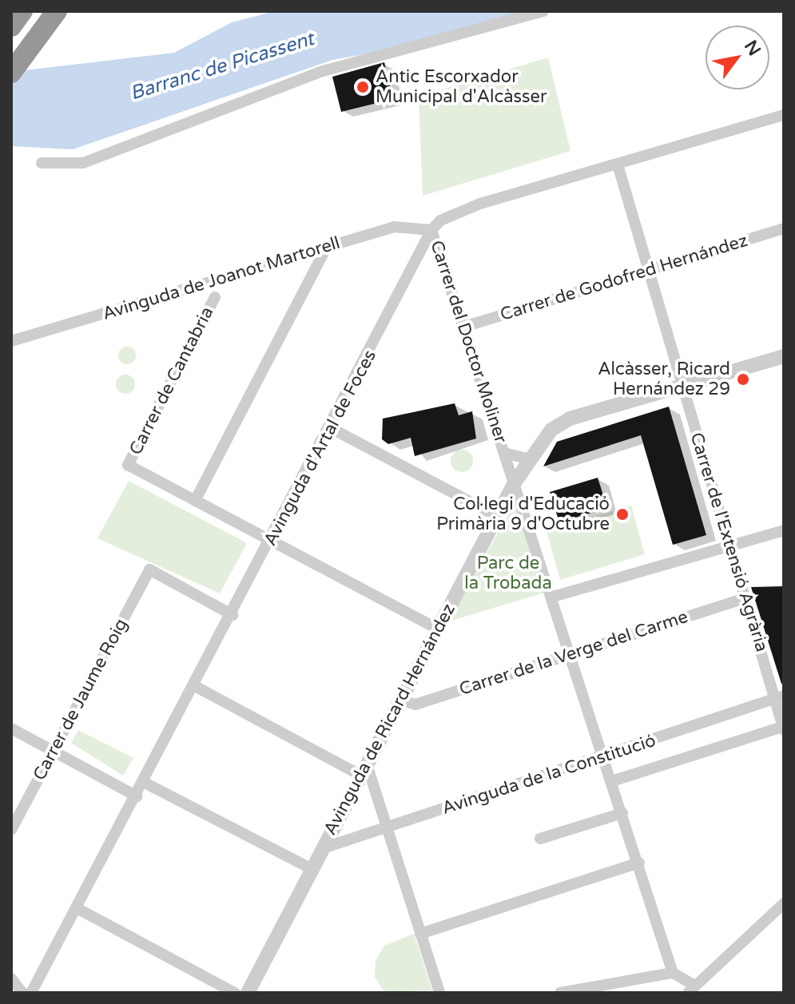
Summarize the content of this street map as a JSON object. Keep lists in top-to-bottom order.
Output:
{
  "streets": {
    "street": [
      "Carrer de Godofred Hernández",
      "Avinguda de Joanot Martorell",
      "Carrer del Doctor Moliner",
      "Carrer de Cantabria",
      "Avinguda d'Artal de Foces",
      "Carrer de l'Extensió Agrària",
      "Carrer de la Verge del Carme",
      "Carrer de Jaume Roig",
      "Avinguda de Ricard Hernández",
      "Avinguda de la Constitució"
    ]
  },
  "crossings": [
    ["Carrer de Godofred Hernández", "Carrer del Doctor Moliner"],
    ["Carrer de Godofred Hernández", "Carrer de l'Extensió Agrària"],
    ["Avinguda de Joanot Martorell", "Carrer del Doctor Moliner"],
    ["Avinguda de Joanot Martorell", "Avinguda d'Artal de Foces"],
    ["Carrer del Doctor Moliner", "Avinguda d'Artal de Foces"],
    ["Carrer del Doctor Moliner", "Carrer de la Verge del Carme"],
    ["Carrer del Doctor Moliner", "Avinguda de Ricard Hernández"],
    ["Carrer del Doctor Moliner", "Avinguda de la Constitució"],
    ["Avinguda d'Artal de Foces", "Carrer de Jaume Roig"],
    ["Carrer de l'Extensió Agrària", "Carrer de la Verge del Carme"],
    ["Carrer de l'Extensió Agrària", "Avinguda de Ricard Hernández"],
    ["Carrer de l'Extensió Agrària", "Avinguda de la Constitució"],
    ["Carrer de la Verge del Carme", "Avinguda de Ricard Hernández"],
    ["Avinguda de Ricard Hernández", "Avinguda de la Constitució"]
  ],
  "water": ["Barranc de Picassent"],
  "parks": ["Parc de la Trobada"],
  "places": ["Antic Escorxador Municipal d'Alcàsser", "Alcàsser, Ricard Hernández 29", "Col·legi d'Educació Primària 9 d'Octubre"],
  "north": "top right"
}
